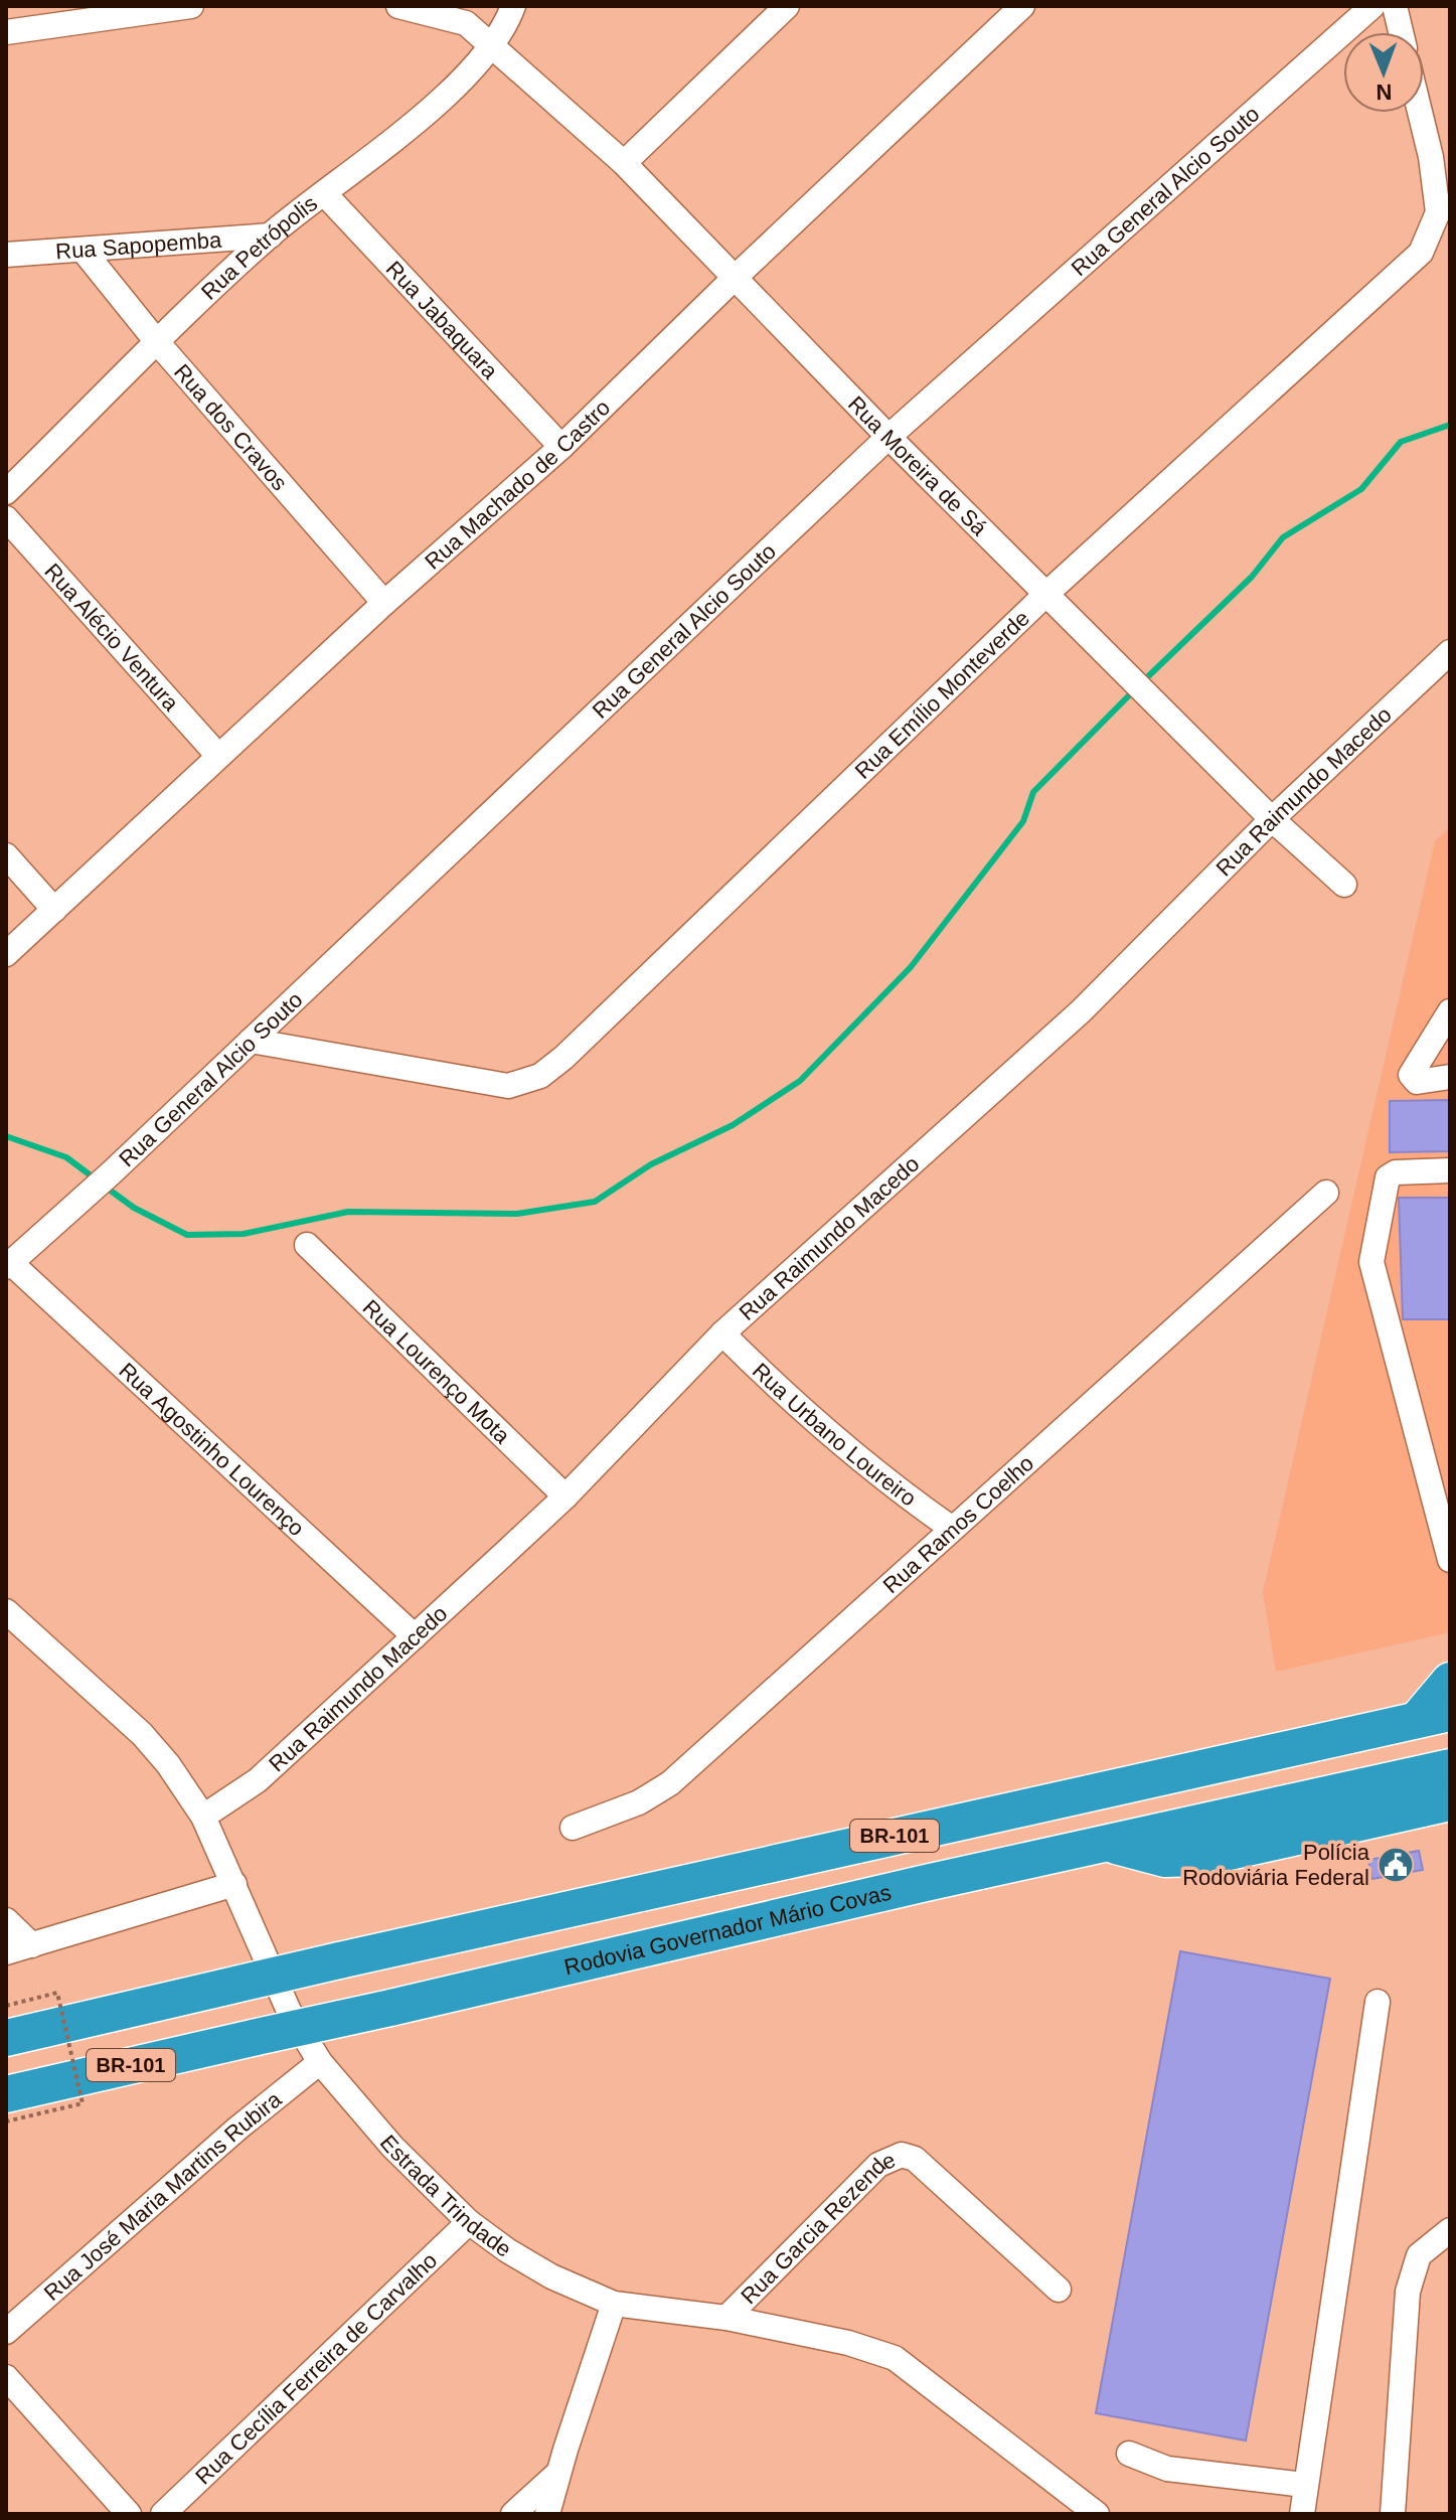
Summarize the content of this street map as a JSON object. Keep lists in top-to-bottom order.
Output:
{
  "streets": {
    "highway": ["BR-101", "Rodovia Governador Mário Covas"],
    "street": [
      "Rua General Alcio Souto",
      "Rua Sapopemba",
      "Rua Petrópolis",
      "Rua Jabaquara",
      "Rua dos Cravos",
      "Rua Moreira de Sá",
      "Rua Machado de Castro",
      "Rua Alécio Ventura",
      "Rua Emílio Monteverde",
      "Rua Raimundo Macedo",
      "Rua Lourenço Mota",
      "Rua Urbano Loureiro",
      "Rua Agostinho Lourenço",
      "Rua Ramos Coelho",
      "Estrada Trindade",
      "Rua José Maria Martins Rubira",
      "Rua Garcia Rezende",
      "Rua Cecília Ferreira de Carvalho"
    ]
  },
  "crossings": [
    ["Rua General Alcio Souto", "Rua Moreira de Sá"],
    ["Rua General Alcio Souto", "Rua Emílio Monteverde"],
    ["Rua General Alcio Souto", "Rua Agostinho Lourenço"],
    ["Rua Sapopemba", "Rua Petrópolis"],
    ["Rua Sapopemba", "Rua dos Cravos"],
    ["Rua Petrópolis", "Rua Jabaquara"],
    ["Rua Petrópolis", "Rua dos Cravos"],
    ["Rua Petrópolis", "Rua Moreira de Sá"],
    ["Rua Jabaquara", "Rua Machado de Castro"],
    ["Rua dos Cravos", "Rua Machado de Castro"],
    ["Rua Moreira de Sá", "Rua Machado de Castro"],
    ["Rua Moreira de Sá", "Rua Emílio Monteverde"],
    ["Rua Moreira de Sá", "Rua Raimundo Macedo"],
    ["Rua Machado de Castro", "Rua Alécio Ventura"],
    ["Rua Raimundo Macedo", "Rua Lourenço Mota"],
    ["Rua Raimundo Macedo", "Rua Urbano Loureiro"],
    ["Rua Raimundo Macedo", "Rua Agostinho Lourenço"],
    ["Rua Raimundo Macedo", "Estrada Trindade"],
    ["Rua Urbano Loureiro", "Rua Ramos Coelho"],
    ["Estrada Trindade", "Rua José Maria Martins Rubira"],
    ["Estrada Trindade", "Rua Garcia Rezende"],
    ["Estrada Trindade", "Rua Cecília Ferreira de Carvalho"]
  ],
  "places": {
    "public building": ["Polícia Rodoviária Federal"]
  },
  "north": "bottom"
}
